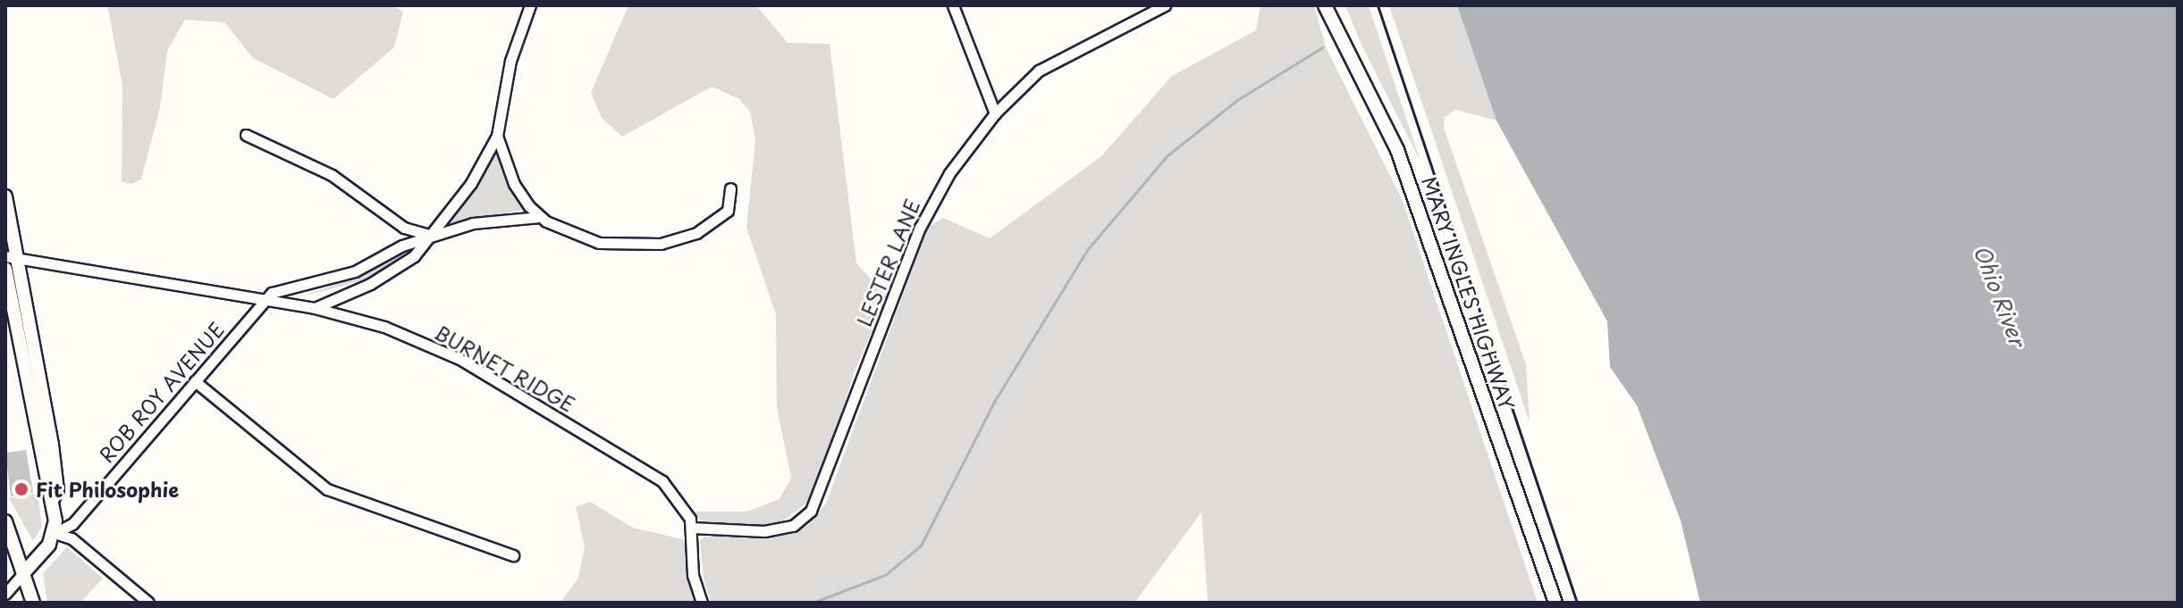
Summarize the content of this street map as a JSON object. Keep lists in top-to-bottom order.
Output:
{
  "streets": {
    "street": [
      "LESTER LANE",
      "MARY INGLES HIGHWAY",
      "BURNET RIDGE",
      "ROB ROY AVENUE"
    ]
  },
  "crossings": [
    ["LESTER LANE", "BURNET RIDGE"],
    ["BURNET RIDGE", "ROB ROY AVENUE"]
  ],
  "water": ["Ohio River"],
  "places": ["Fit Philosophie"]
}
